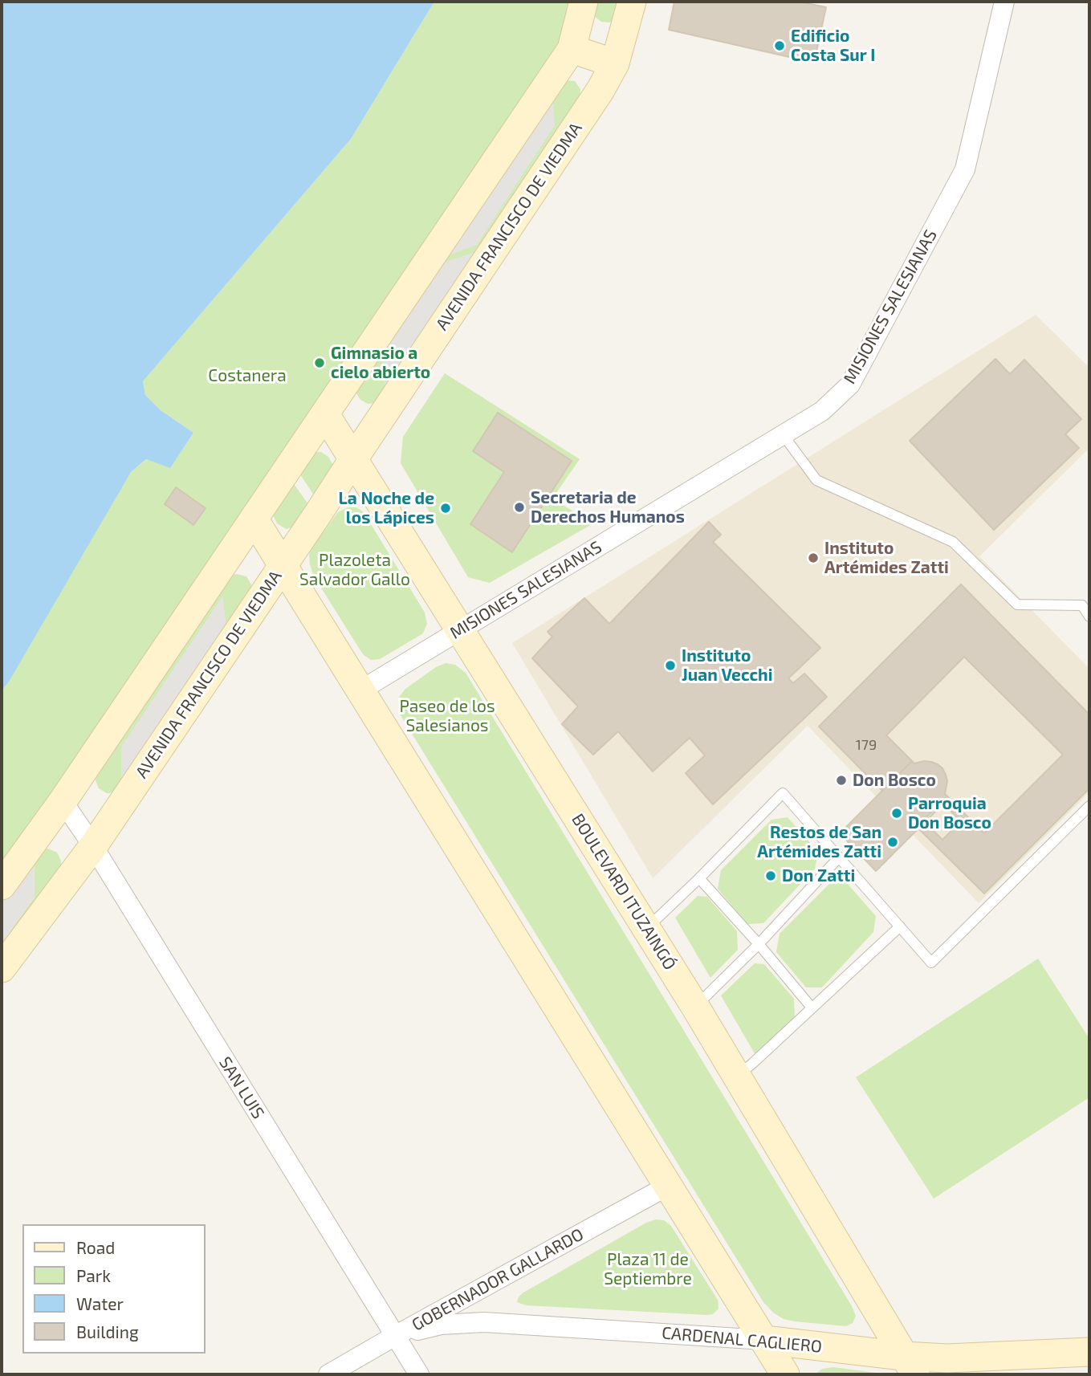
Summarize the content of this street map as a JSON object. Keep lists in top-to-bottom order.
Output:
{
  "streets": {
    "main road": ["AVENIDA FRANCISCO DE VIEDMA", "BOULEVARD ITUZAINGÓ", "CARDENAL CAGLIERO"],
    "street": ["MISIONES SALESIANAS", "SAN LUIS", "GOBERNADOR GALLARDO"]
  },
  "crossings": [
    ["AVENIDA FRANCISCO DE VIEDMA", "BOULEVARD ITUZAINGÓ"],
    ["AVENIDA FRANCISCO DE VIEDMA", "SAN LUIS"],
    ["MISIONES SALESIANAS", "BOULEVARD ITUZAINGÓ"],
    ["BOULEVARD ITUZAINGÓ", "CARDENAL CAGLIERO"],
    ["SAN LUIS", "GOBERNADOR GALLARDO"],
    ["SAN LUIS", "CARDENAL CAGLIERO"],
    ["GOBERNADOR GALLARDO", "CARDENAL CAGLIERO"]
  ],
  "parks": [
    "Costanera",
    "Plazoleta Salvador Gallo",
    "Paseo de los Salesianos",
    "Plaza 11 de Septiembre"
  ],
  "places": [
    "Edificio Costa Sur I",
    "Gimnasio a cielo abierto",
    "Secretaria de Derechos Humanos",
    "La Noche de los Lápices",
    "Instituto Artémides Zatti",
    "Instituto Juan Vecchi",
    "Don Bosco",
    "Parroquia Don Bosco",
    "Restos de San Artémides Zatti",
    "Don Zatti"
  ],
  "house_numbers": ["179"],
  "legend": [
    "Road",
    "Park",
    "Water",
    "Building"
  ]
}
